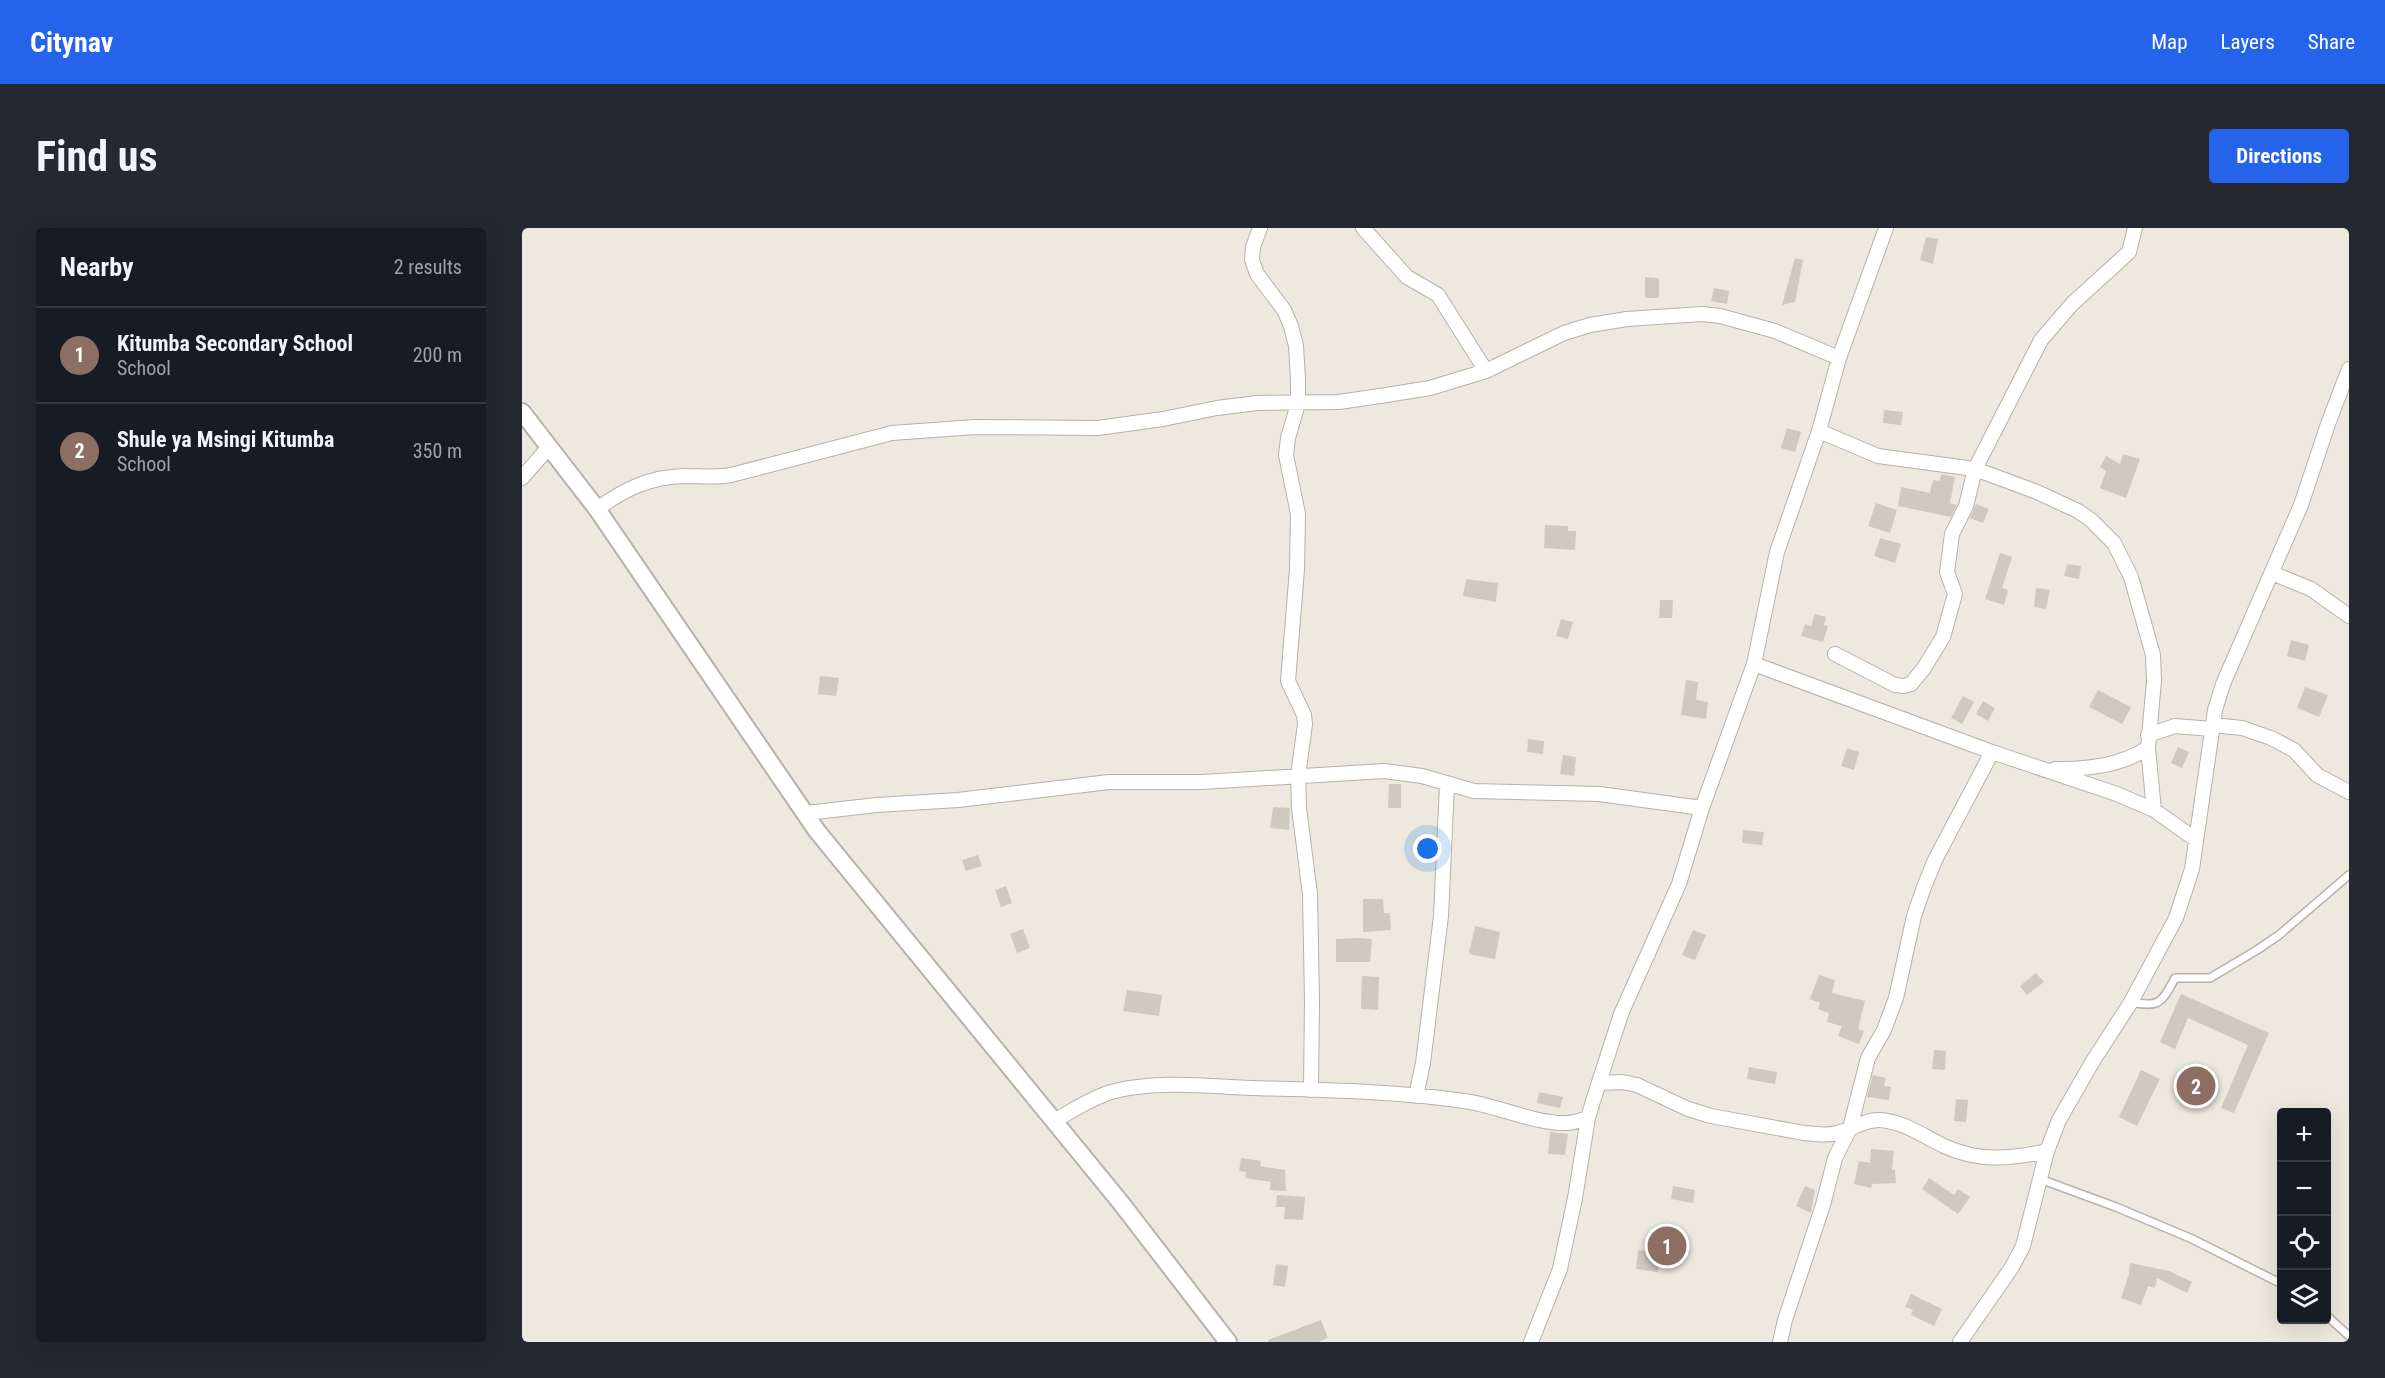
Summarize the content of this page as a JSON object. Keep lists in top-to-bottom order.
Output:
{
  "page": {
    "header": "Citynav",
    "nav": ["Map", "Layers", "Share"],
    "buttons": "Directions",
    "title": "Find us",
    "heading": ["Nearby", "2 results"],
    "list": [
      {
        "mark": "1",
        "name": "Kitumba Secondary School",
        "note": "School",
        "value": "200 m"
      },
      {
        "mark": "2",
        "name": "Shule ya Msingi Kitumba",
        "note": "School",
        "value": "350 m"
      }
    ],
    "pins": ["2", "1"],
    "map_buttons": ["+", "−"]
  }
}
